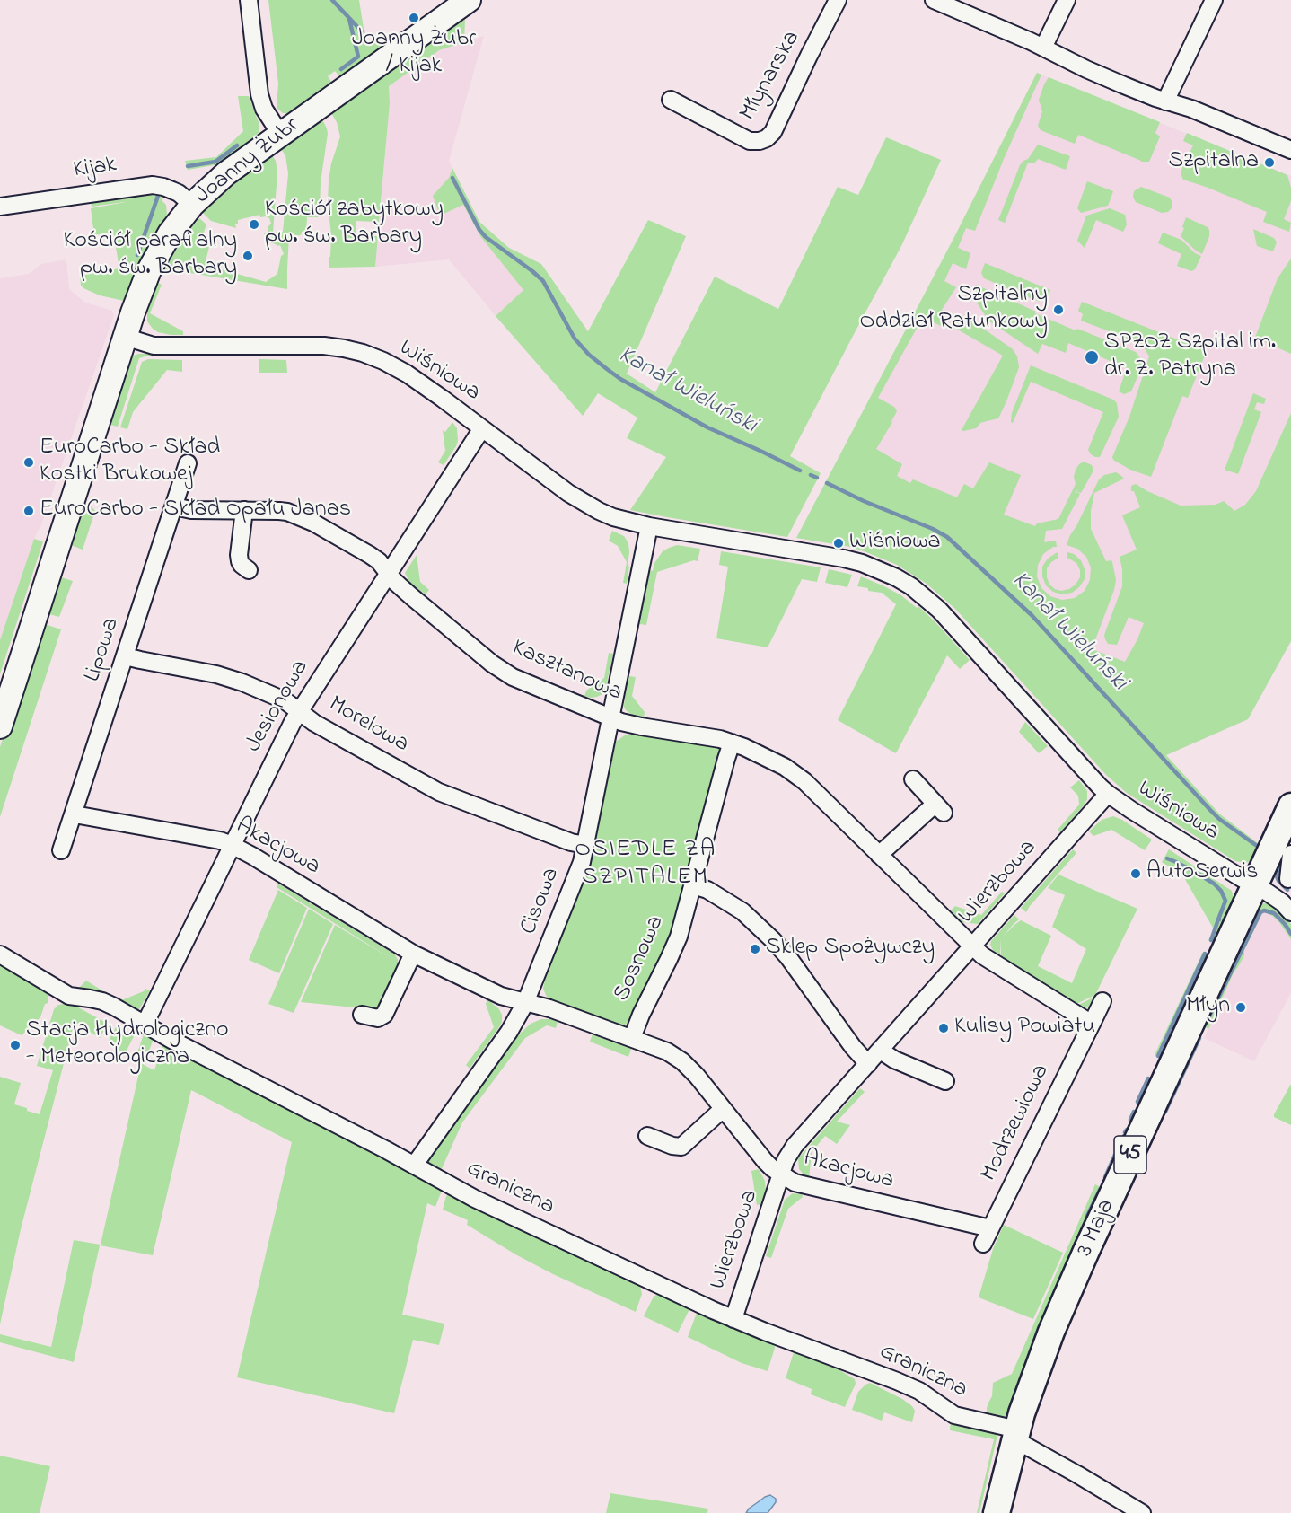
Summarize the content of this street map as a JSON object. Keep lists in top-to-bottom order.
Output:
{
  "streets": {
    "main road": ["45", "3 Maja"],
    "street": [
      "Młynarska",
      "Joanny Żubr",
      "Kijak",
      "Wiśniowa",
      "Lipowa",
      "Kasztanowa",
      "Jesionowa",
      "Morelowa",
      "Akacjowa",
      "Wierzbowa",
      "Cisowa",
      "Sosnowa",
      "Modrzewiowa",
      "Graniczna"
    ]
  },
  "crossings": [
    ["Joanny Żubr", "Kijak"],
    ["Joanny Żubr", "Wiśniowa"],
    ["Wiśniowa", "Jesionowa"],
    ["Wiśniowa", "Wierzbowa"],
    ["Wiśniowa", "Cisowa"],
    ["Wiśniowa", "3 Maja"],
    ["Lipowa", "Kasztanowa"],
    ["Lipowa", "Morelowa"],
    ["Lipowa", "Akacjowa"],
    ["Kasztanowa", "Jesionowa"],
    ["Kasztanowa", "Wierzbowa"],
    ["Kasztanowa", "Cisowa"],
    ["Kasztanowa", "Sosnowa"],
    ["Kasztanowa", "Modrzewiowa"],
    ["Jesionowa", "Morelowa"],
    ["Jesionowa", "Akacjowa"],
    ["Jesionowa", "Graniczna"],
    ["Morelowa", "Cisowa"],
    ["Akacjowa", "Wierzbowa"],
    ["Akacjowa", "Cisowa"],
    ["Akacjowa", "Sosnowa"],
    ["Akacjowa", "Modrzewiowa"],
    ["Wierzbowa", "Graniczna"],
    ["Cisowa", "Graniczna"],
    ["Graniczna", "3 Maja"]
  ],
  "districts": ["OSIEDLE ZA SZPITALEM"],
  "water": ["Kanał Wieluński"],
  "places": [
    "Joanny Żubr / Kijak",
    "Szpitalna",
    "Kościół zabytkowy pw. św. Barbary",
    "Kościół parafialny pw. św. Barbary",
    "Szpitalny Oddział Ratunkowy",
    "SPZOZ Szpital im. dr. Z. Patryna",
    "EuroCarbo - Skład Kostki Brukowej",
    "EuroCarbo - Skład Opału Janas",
    "Wiśniowa",
    "AutoSerwis",
    "Sklep Spożywczy",
    "Młyn",
    "Kulisy Powiatu",
    "Stacja Hydrologiczno - Meteorologiczna"
  ]
}
